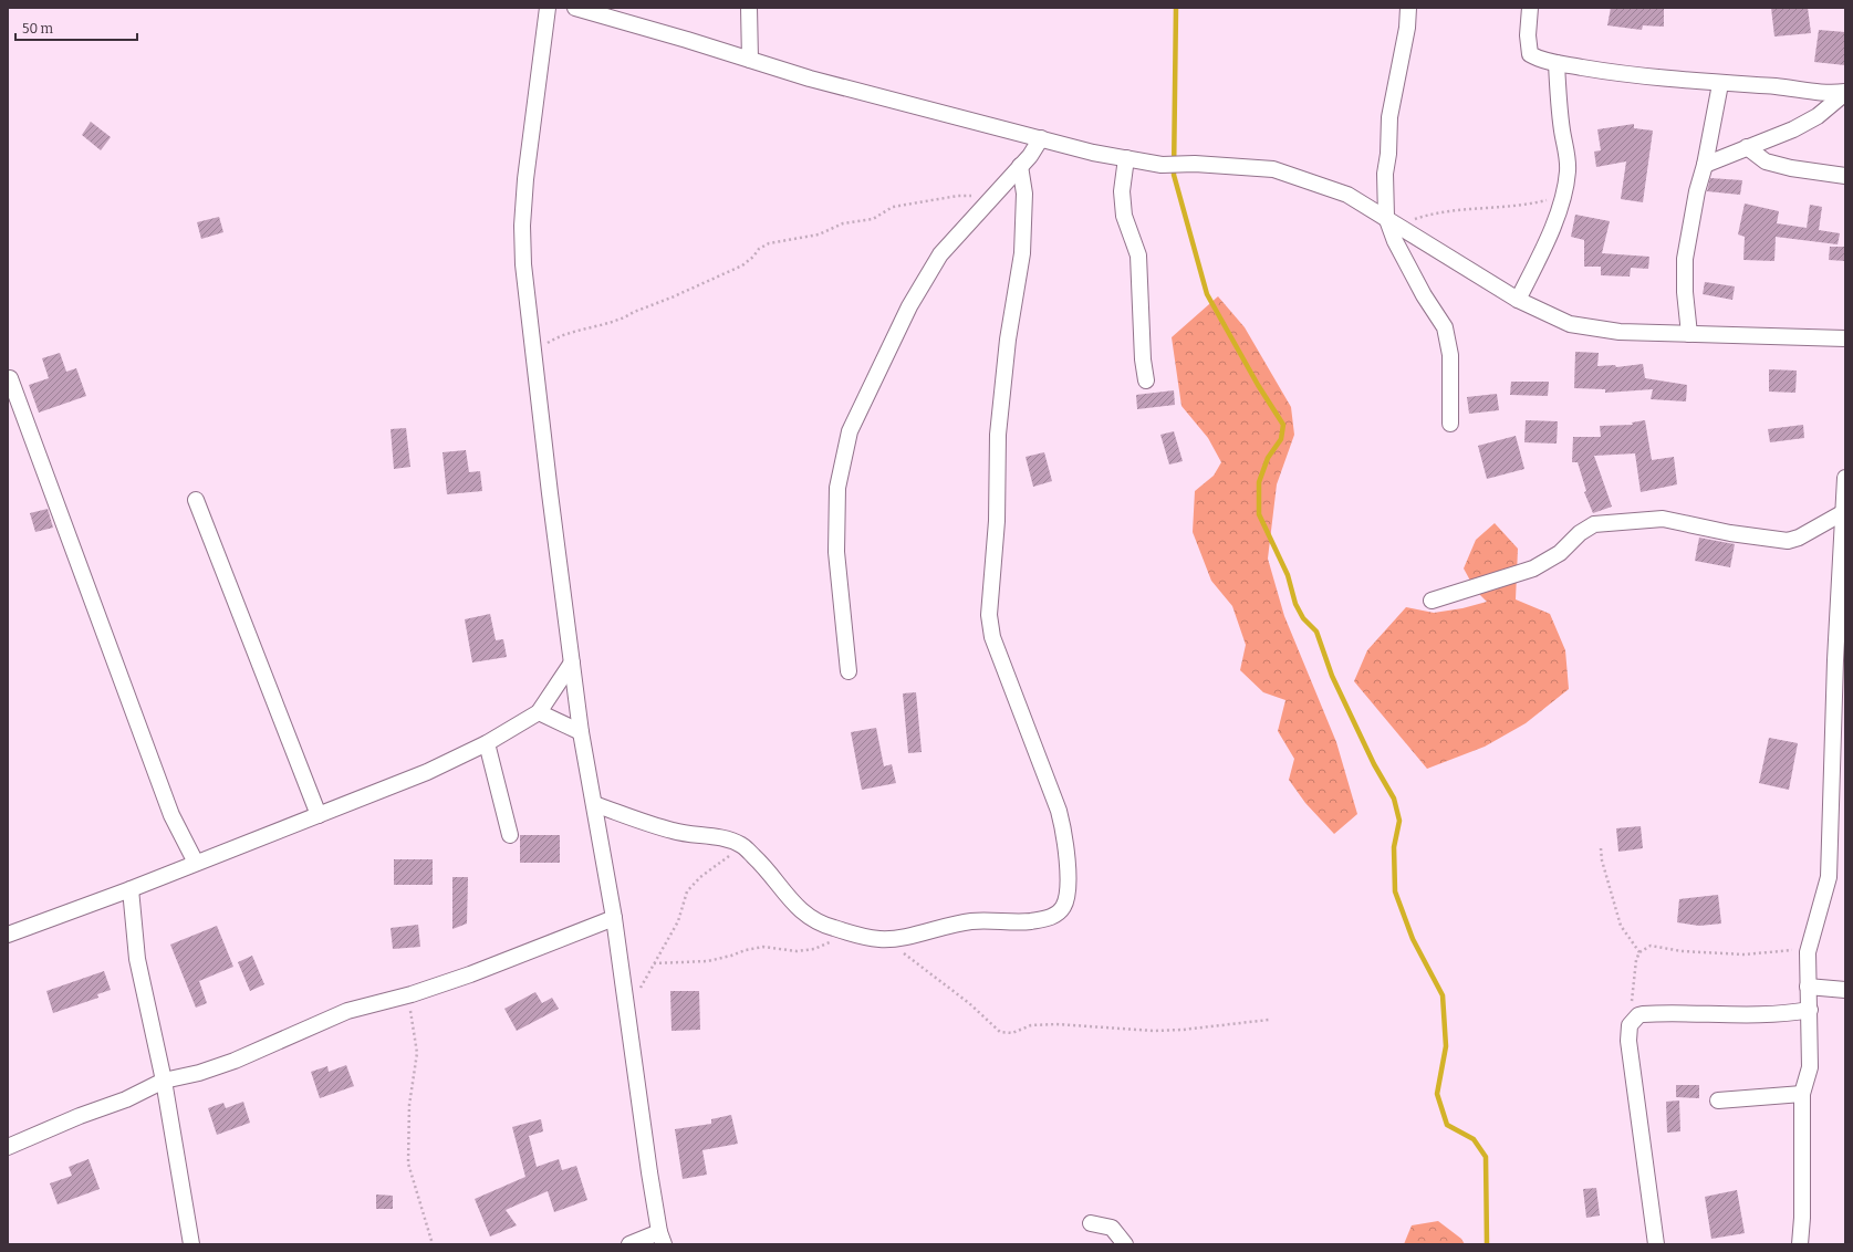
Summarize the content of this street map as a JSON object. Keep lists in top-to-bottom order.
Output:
{
  "scale_bar": "50 m"
}
